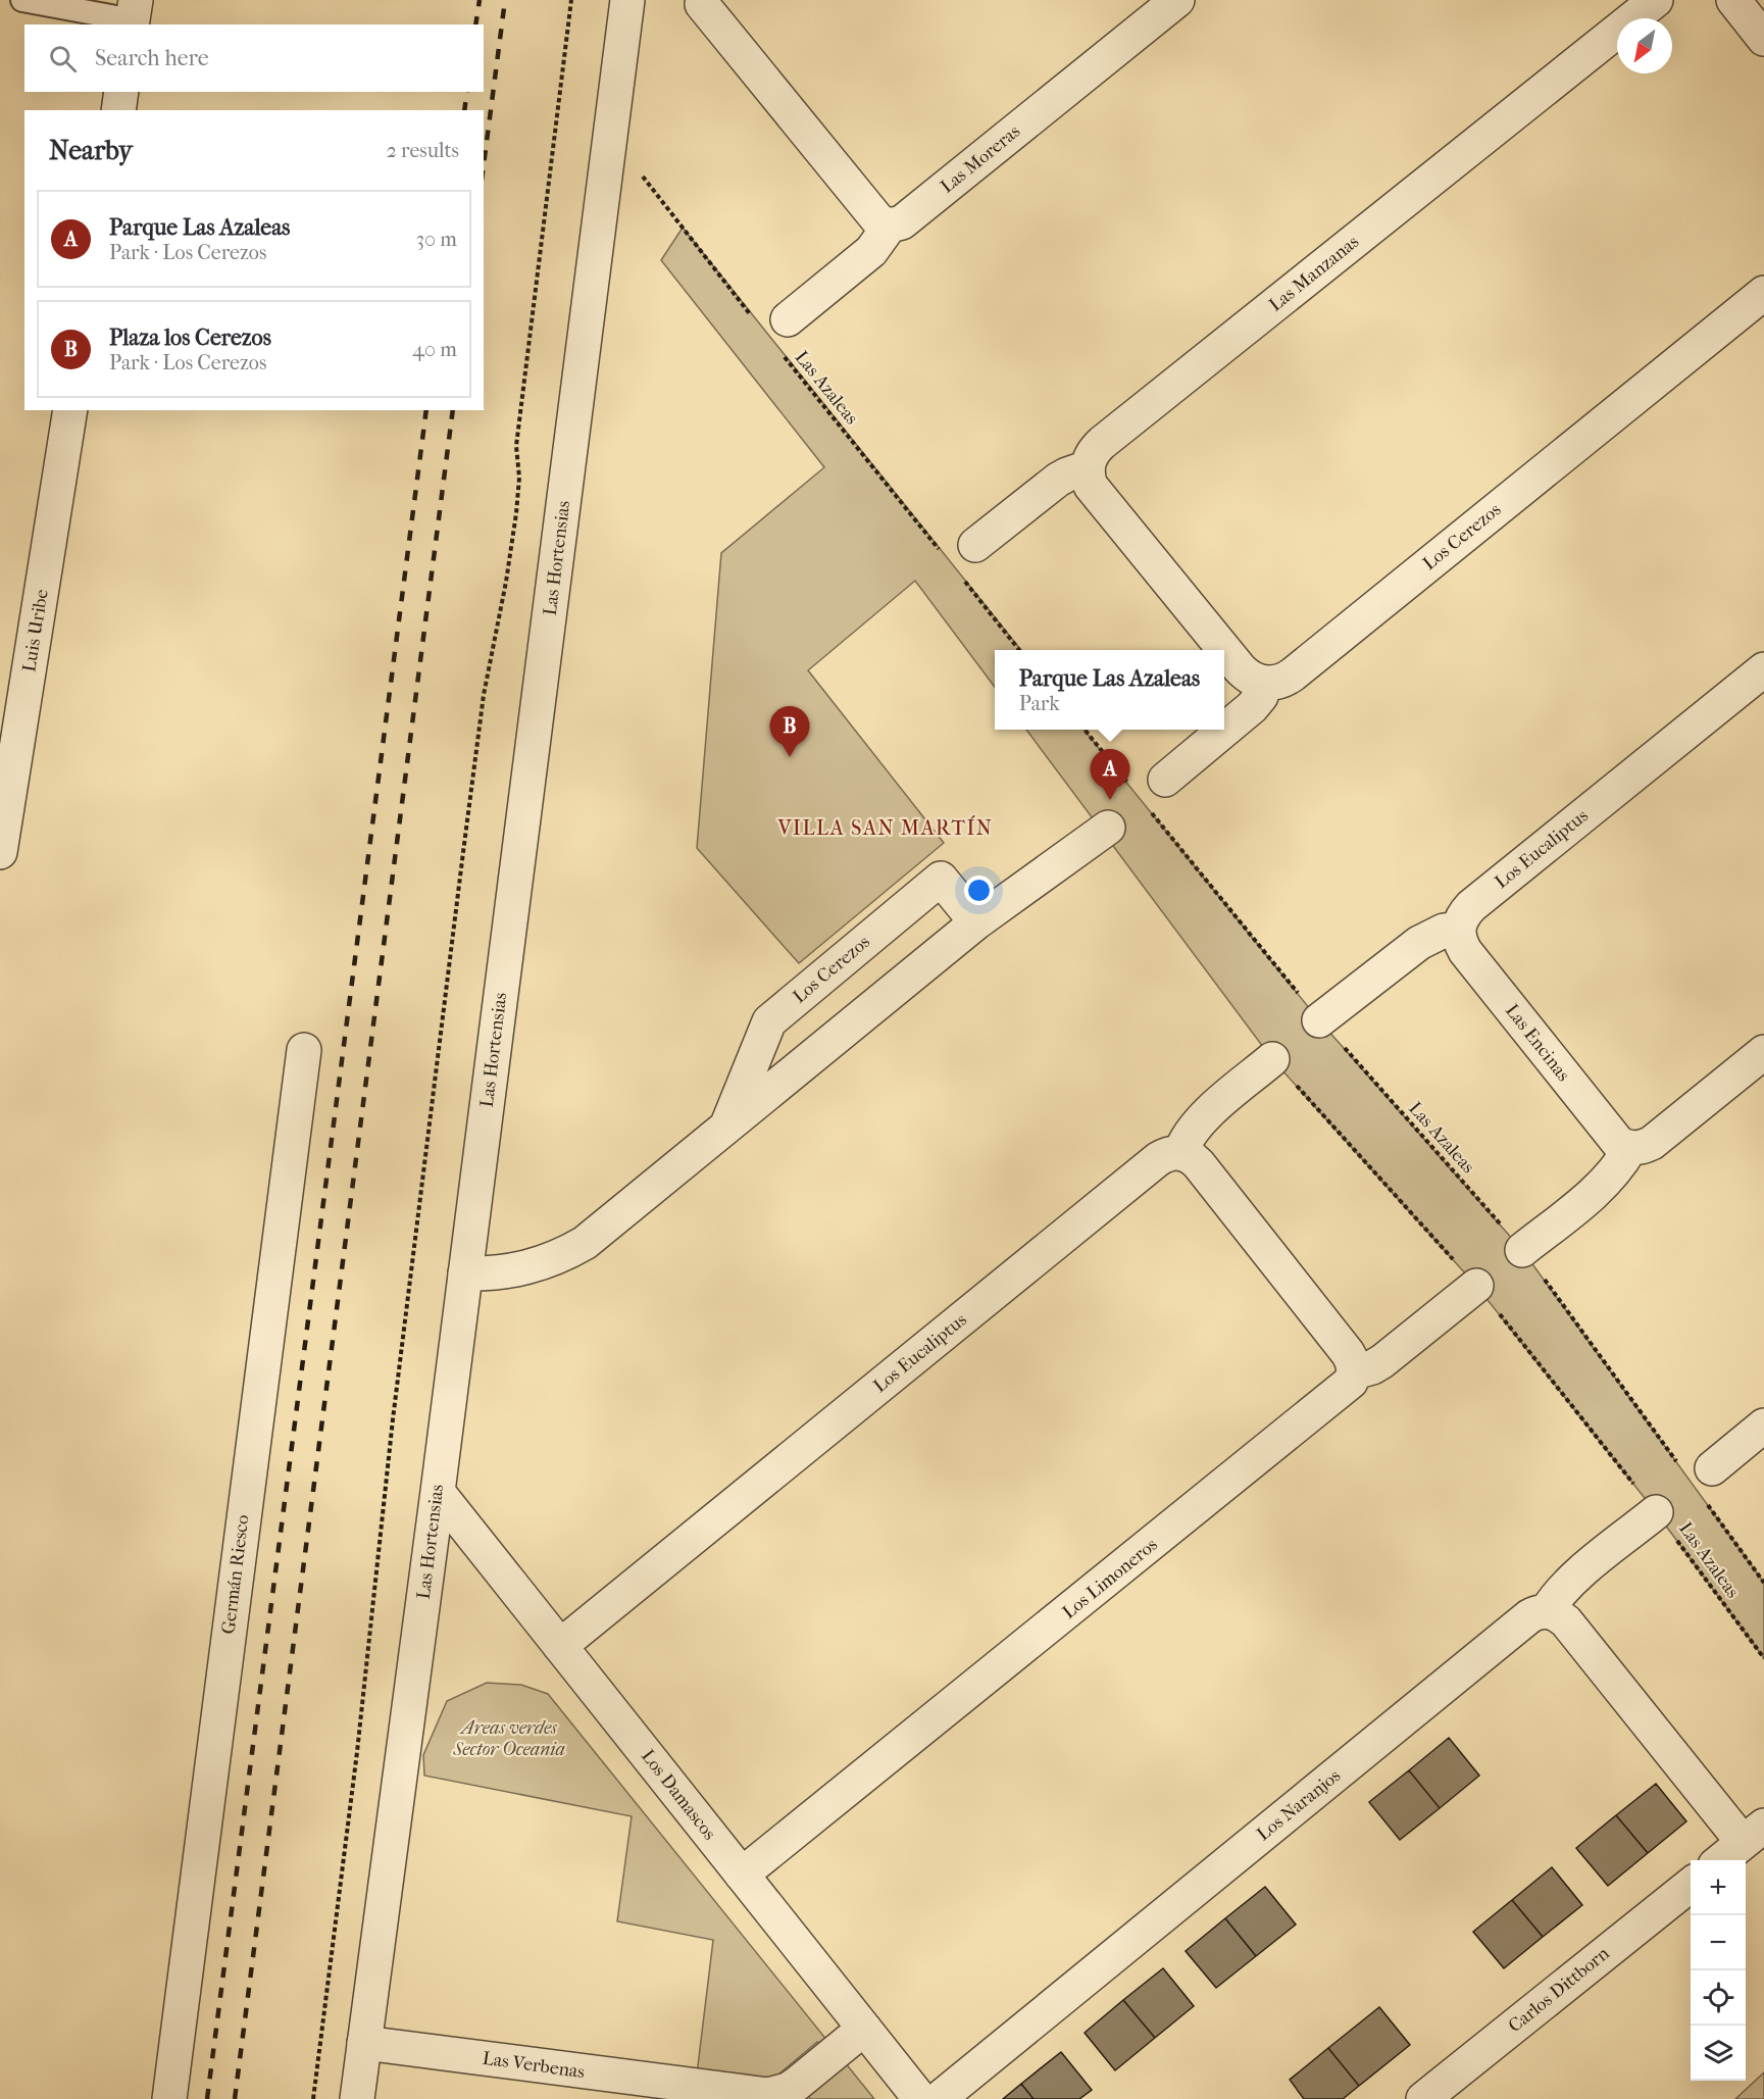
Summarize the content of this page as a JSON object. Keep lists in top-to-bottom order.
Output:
{
  "streets": {
    "street": [
      "Las Moreras",
      "Las Manzanas",
      "Los Cerezos",
      "Las Hortensias",
      "Luis Uribe",
      "Los Eucaliptus",
      "Las Encinas",
      "Germán Riesco",
      "Los Limoneros",
      "Los Damascos",
      "Los Naranjos",
      "Carlos Dittborn",
      "Las Verbenas"
    ],
    "path": ["Las Azaleas"]
  },
  "crossings": [
    ["Las Azaleas", "Los Limoneros"],
    ["Las Azaleas", "Los Naranjos"],
    ["Los Cerezos", "Las Hortensias"],
    ["Las Hortensias", "Los Damascos"],
    ["Las Hortensias", "Las Verbenas"],
    ["Los Eucaliptus", "Las Encinas"],
    ["Los Eucaliptus", "Los Damascos"],
    ["Los Limoneros", "Los Damascos"],
    ["Los Damascos", "Las Verbenas"]
  ],
  "districts": ["VILLA SAN MARTÍN"],
  "parks": ["Areas verdes Sector Oceania"],
  "north": "bottom left",
  "page": {
    "search": "Search here",
    "heading": ["Nearby", "2 results"],
    "list": [
      {
        "mark": "A",
        "name": "Parque Las Azaleas",
        "note": "Park · Los Cerezos",
        "value": "30 m"
      },
      {
        "mark": "B",
        "name": "Plaza los Cerezos",
        "note": "Park · Los Cerezos",
        "value": "40 m"
      }
    ],
    "popup": ["Parque Las Azaleas", "Park"],
    "pins": ["B", "A"],
    "map_buttons": ["+", "−"]
  }
}
